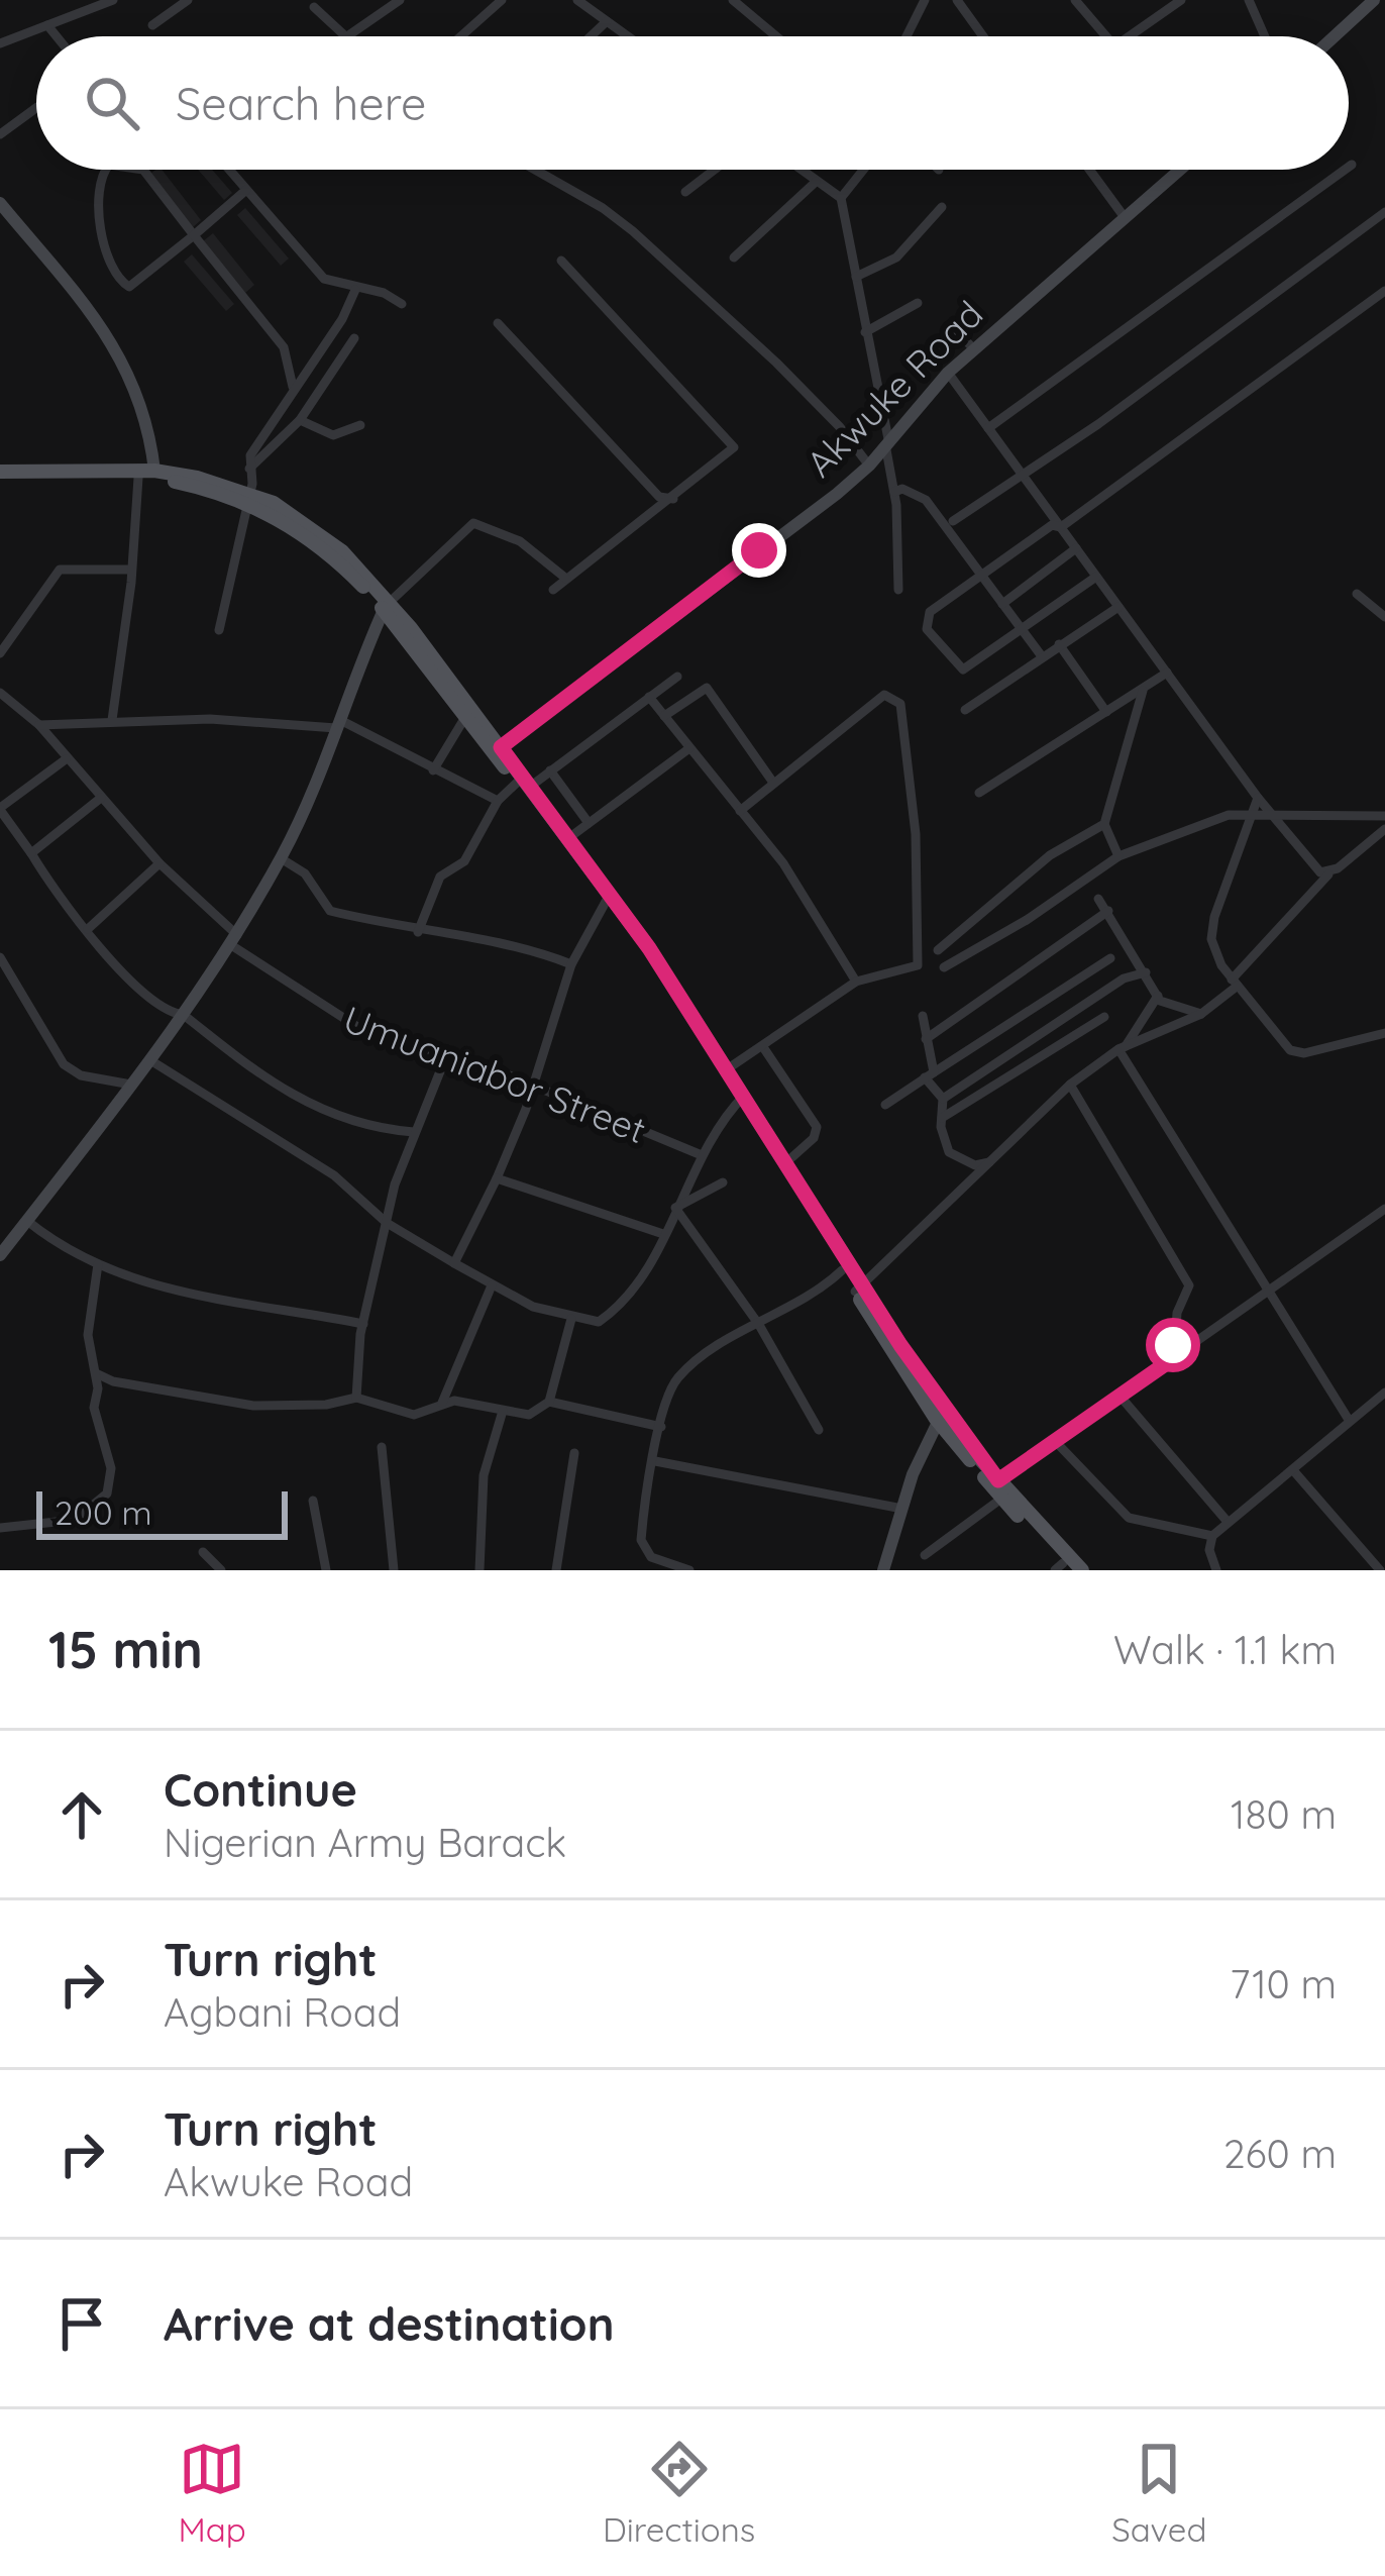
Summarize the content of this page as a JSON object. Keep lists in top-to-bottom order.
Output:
{
  "streets": {
    "street": ["Akwuke Road", "Umuaniabor Street"]
  },
  "scale_bar": "200 m",
  "page": {
    "search": "Search here",
    "scale": "200 m",
    "heading": ["15 min", "Walk · 1.1 km"],
    "list": [
      ["Continue", "Nigerian Army Barack", "180 m"],
      ["Turn right", "Agbani Road", "710 m"],
      ["Turn right", "Akwuke Road", "260 m"],
      "Arrive at destination"
    ],
    "nav": ["Map", "Directions", "Saved"]
  }
}
